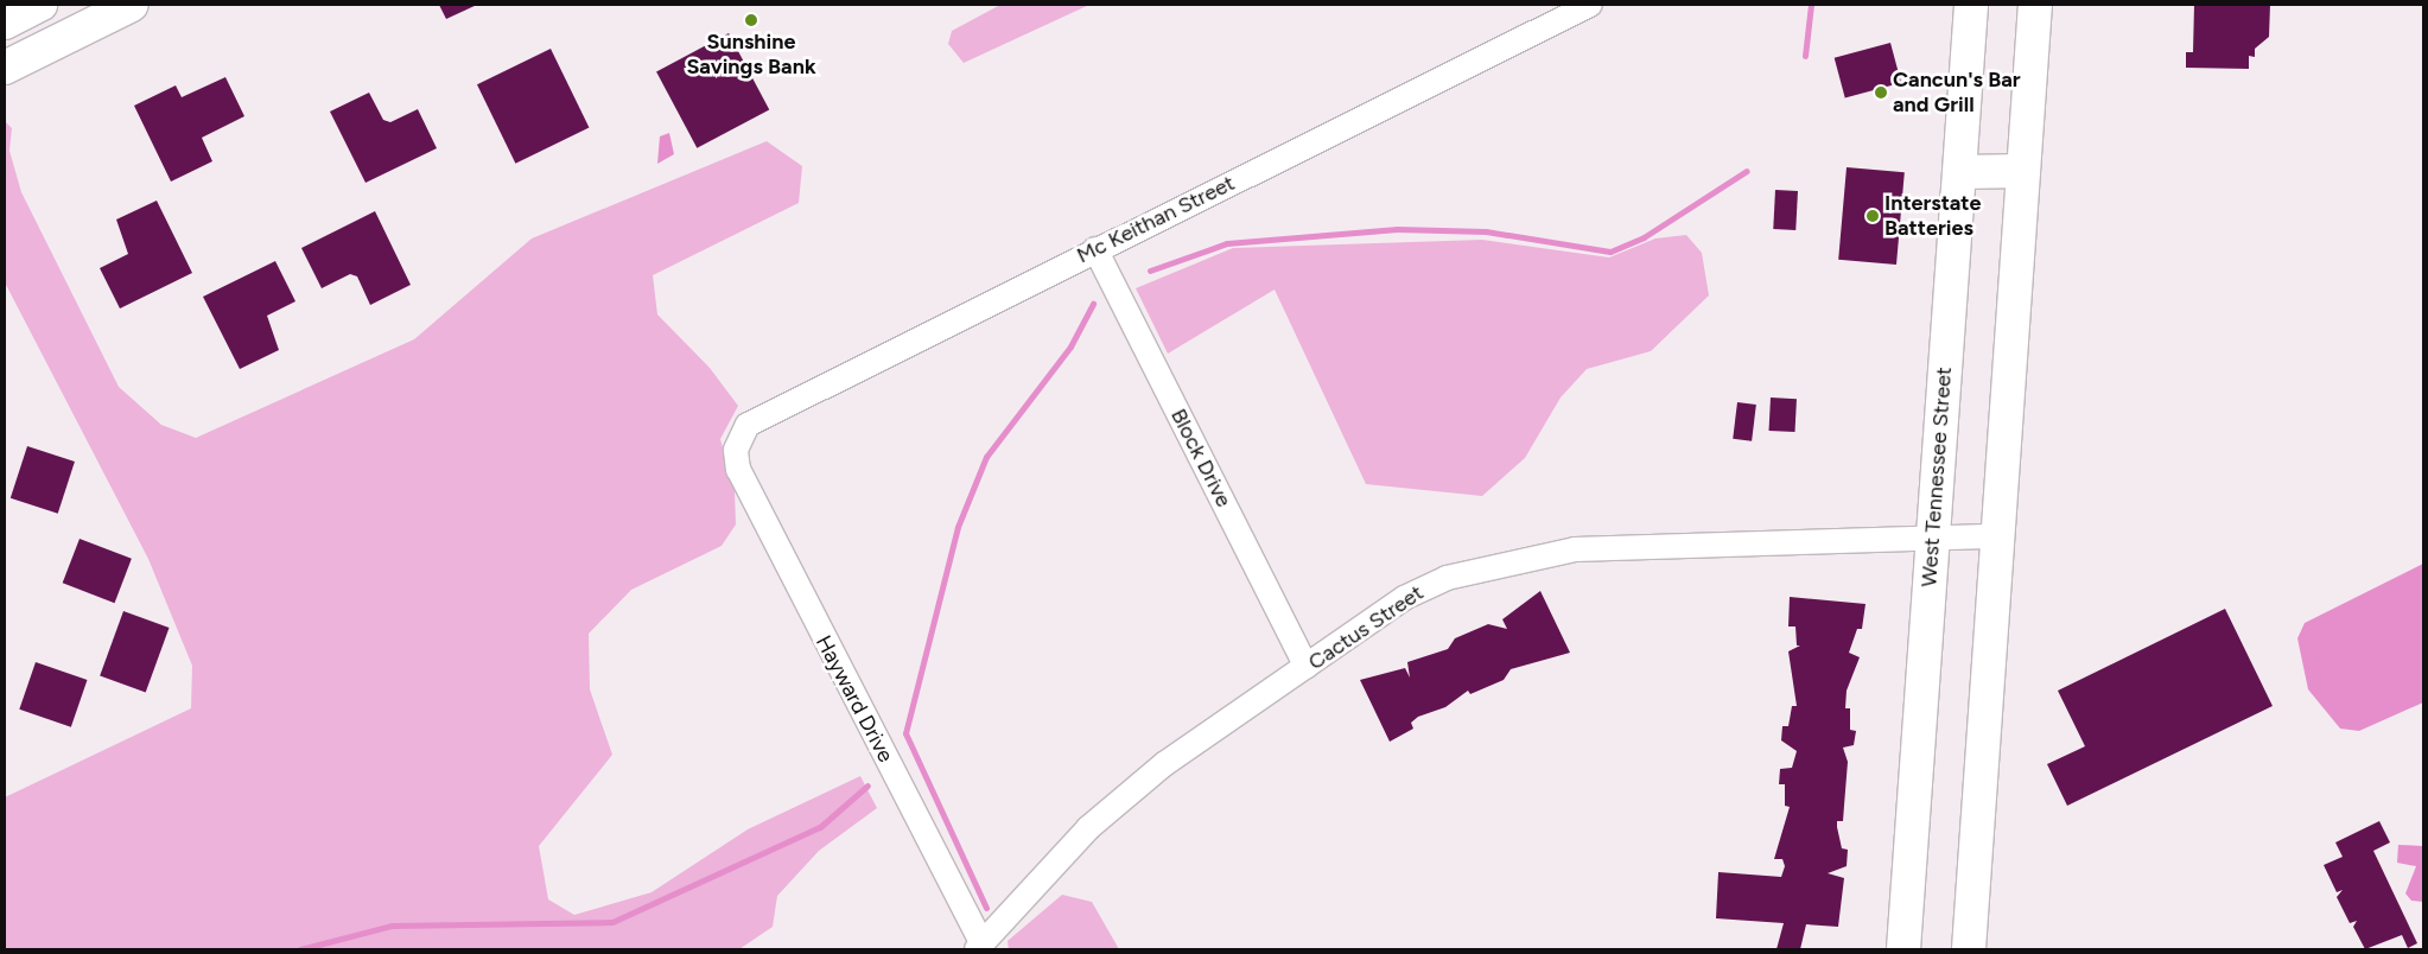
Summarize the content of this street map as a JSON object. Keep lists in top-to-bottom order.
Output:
{
  "streets": {
    "main road": ["West Tennessee Street"],
    "street": [
      "Mc Keithan Street",
      "Block Drive",
      "Cactus Street",
      "Hayward Drive"
    ]
  },
  "crossings": [
    ["Mc Keithan Street", "Block Drive"],
    ["Mc Keithan Street", "Hayward Drive"],
    ["Block Drive", "Cactus Street"],
    ["West Tennessee Street", "Cactus Street"],
    ["Cactus Street", "Hayward Drive"]
  ],
  "places": ["Sunshine Savings Bank", "Cancun's Bar and Grill", "Interstate Batteries"]
}
